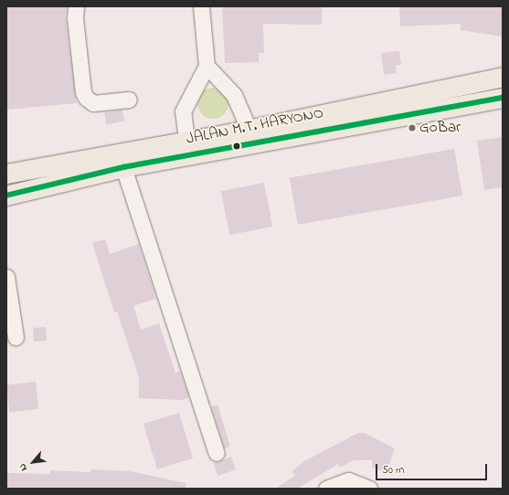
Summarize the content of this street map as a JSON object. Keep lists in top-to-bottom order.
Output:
{
  "streets": {
    "main road": ["JALAN M.T. HARYONO"]
  },
  "places": ["GoBar"],
  "scale_bar": "50 m",
  "north": "bottom left"
}
